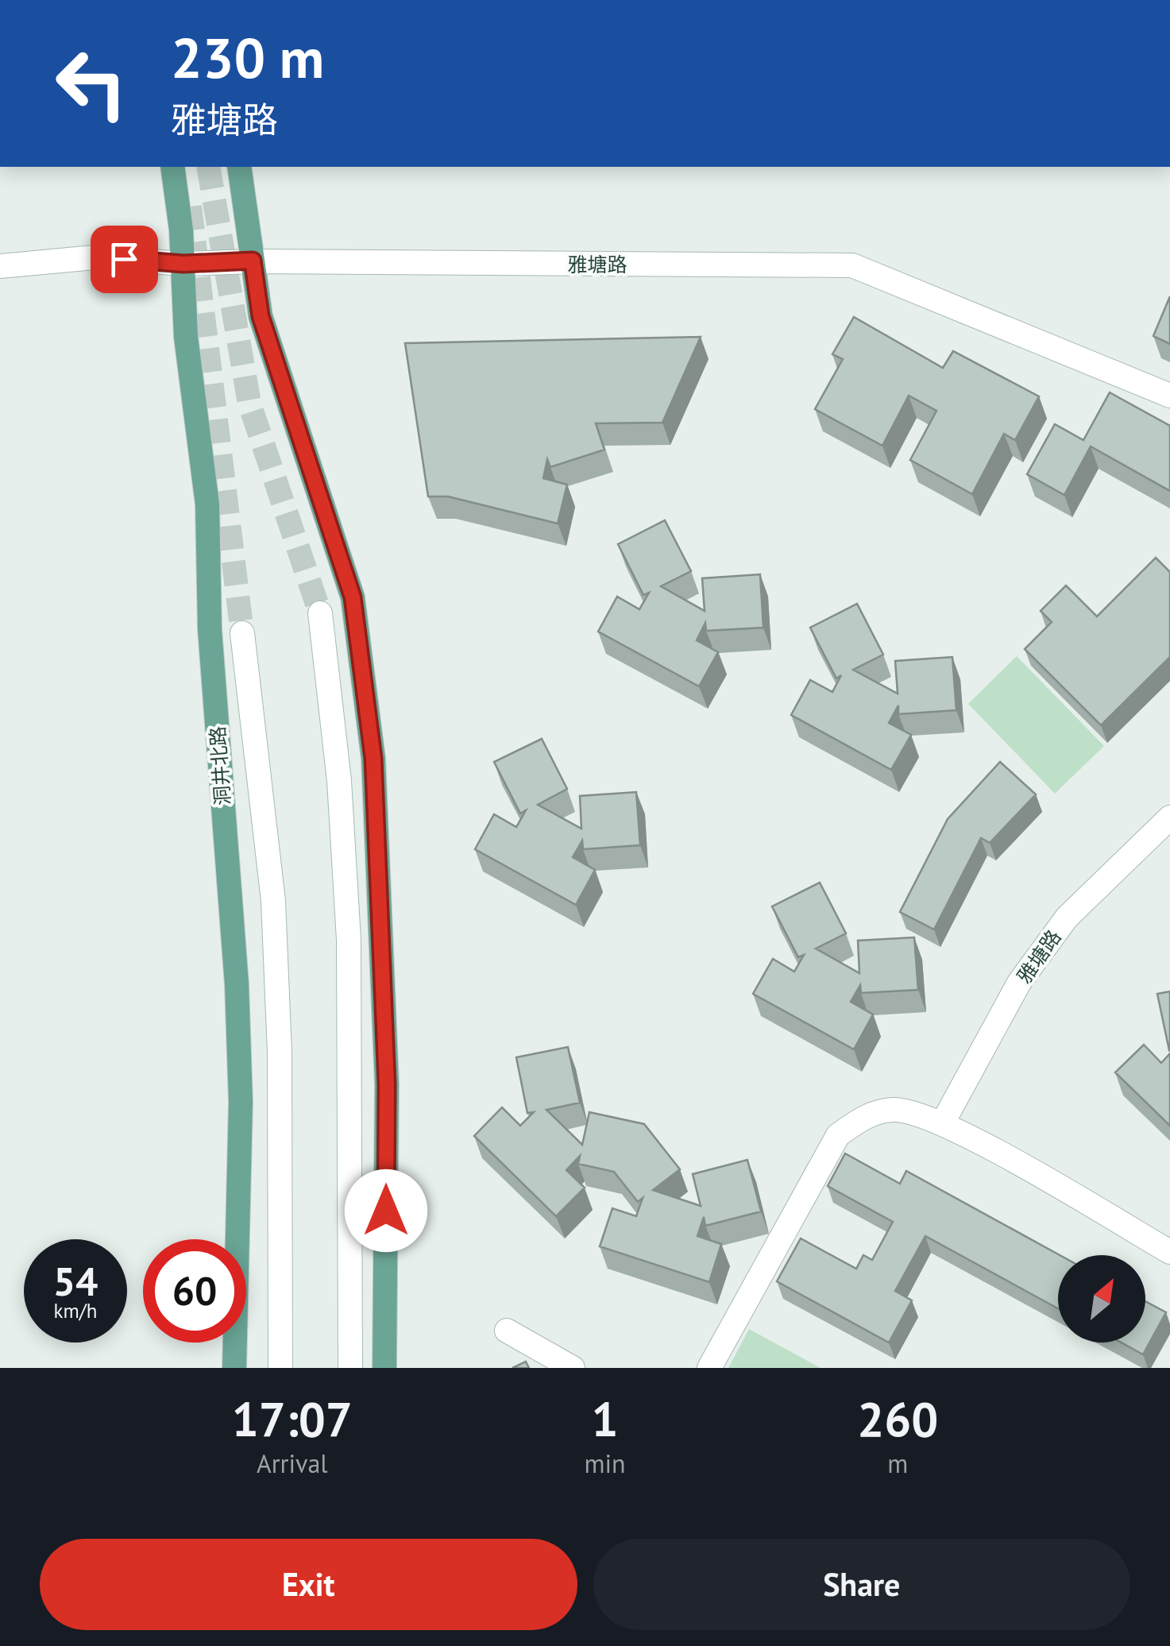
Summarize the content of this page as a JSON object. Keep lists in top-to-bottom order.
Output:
{
  "streets": {
    "main road": ["洞井北路"],
    "street": ["雅塘路"]
  },
  "crossings": [
    ["雅塘路", "洞井北路"]
  ],
  "north": "top right",
  "page": {
    "turn": ["230 m", "雅塘路"],
    "speed": "54 km/h",
    "limit": "60",
    "eta": [
      "17:07",
      "Arrival",
      "1",
      "min",
      "260",
      "m"
    ],
    "buttons": ["Exit", "Share"]
  }
}
